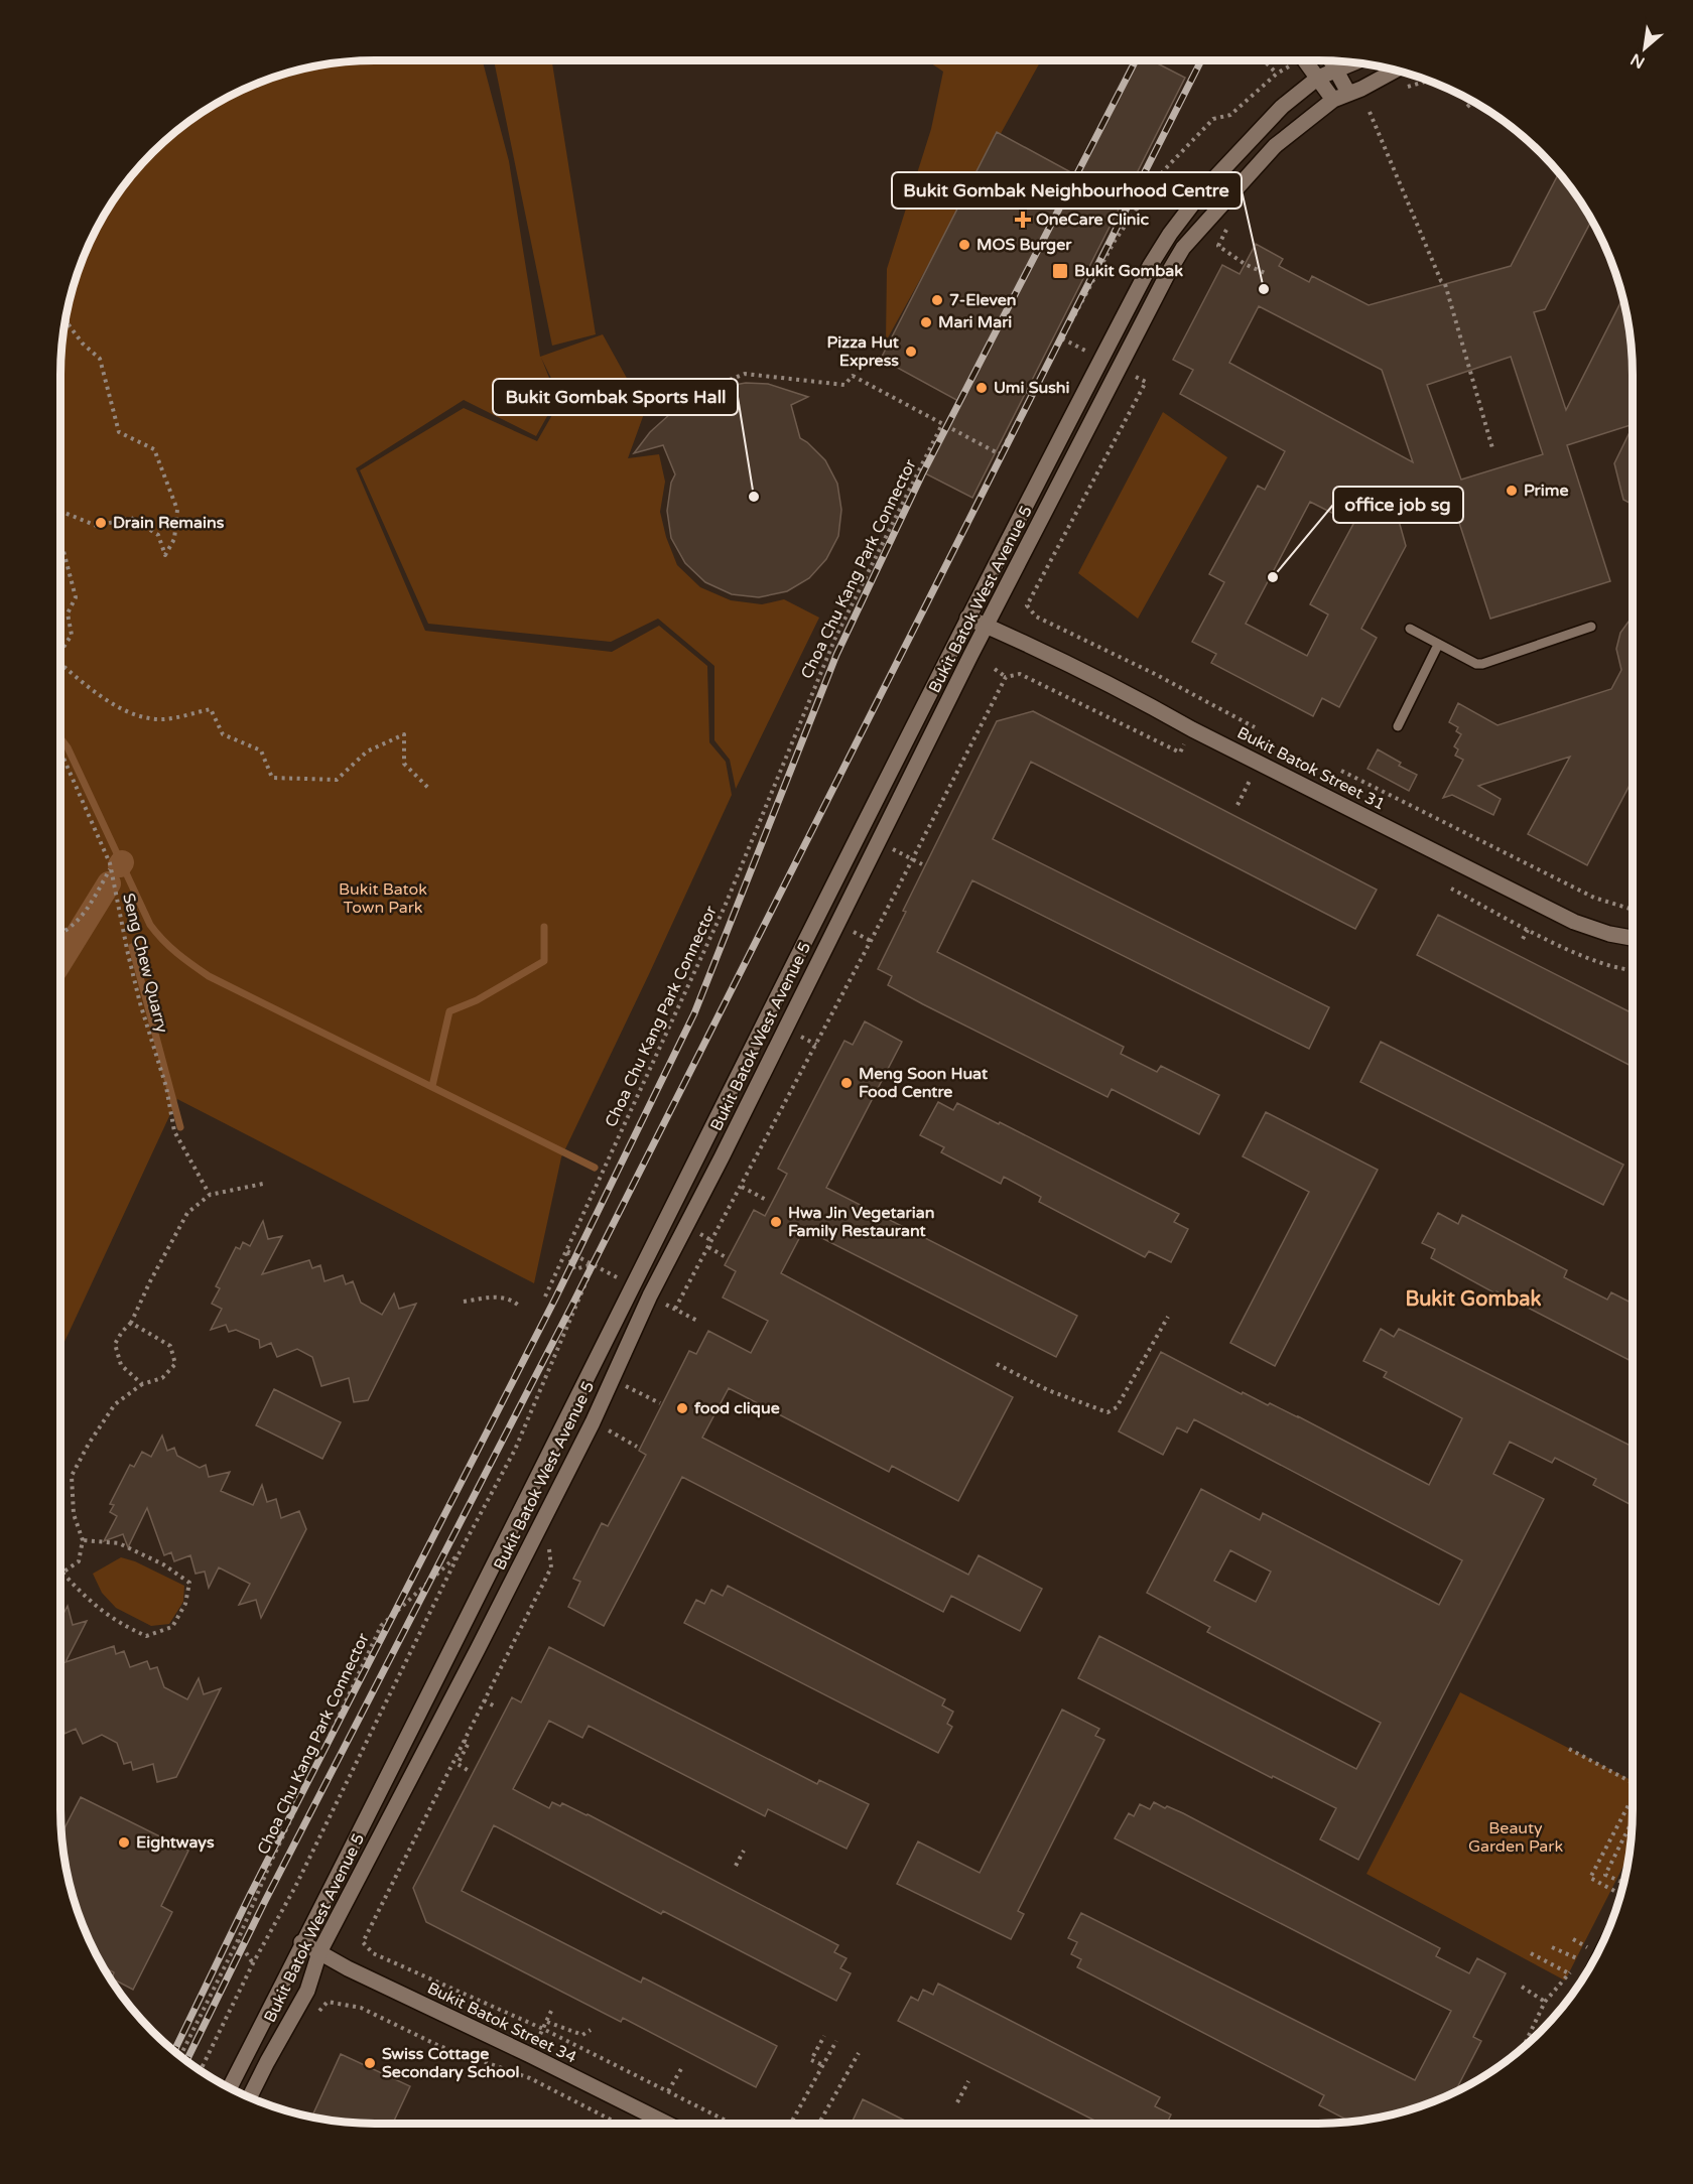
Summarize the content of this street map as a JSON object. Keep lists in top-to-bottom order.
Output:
{
  "streets": {
    "street": ["Bukit Batok West Avenue 5", "Bukit Batok Street 31", "Bukit Batok Street 34"],
    "path": ["Choa Chu Kang Park Connector", "Seng Chew Quarry"]
  },
  "crossings": [
    ["Bukit Batok West Avenue 5", "Bukit Batok Street 31"],
    ["Bukit Batok West Avenue 5", "Bukit Batok Street 34"]
  ],
  "districts": ["Bukit Gombak"],
  "parks": ["Bukit Batok Town Park", "Beauty Garden Park"],
  "places": {
    "health": ["OneCare Clinic"],
    "other": [
      "MOS Burger",
      "Bukit Gombak Neighbourhood Centre",
      "7-Eleven",
      "Mari Mari",
      "Pizza Hut Express",
      "Umi Sushi",
      "Prime",
      "Bukit Gombak Sports Hall",
      "Drain Remains",
      "office job sg",
      "Meng Soon Huat Food Centre",
      "Hwa Jin Vegetarian Family Restaurant",
      "food clique",
      "Eightways",
      "Swiss Cottage Secondary School"
    ],
    "transit": ["Bukit Gombak"]
  },
  "north": "bottom left"
}
